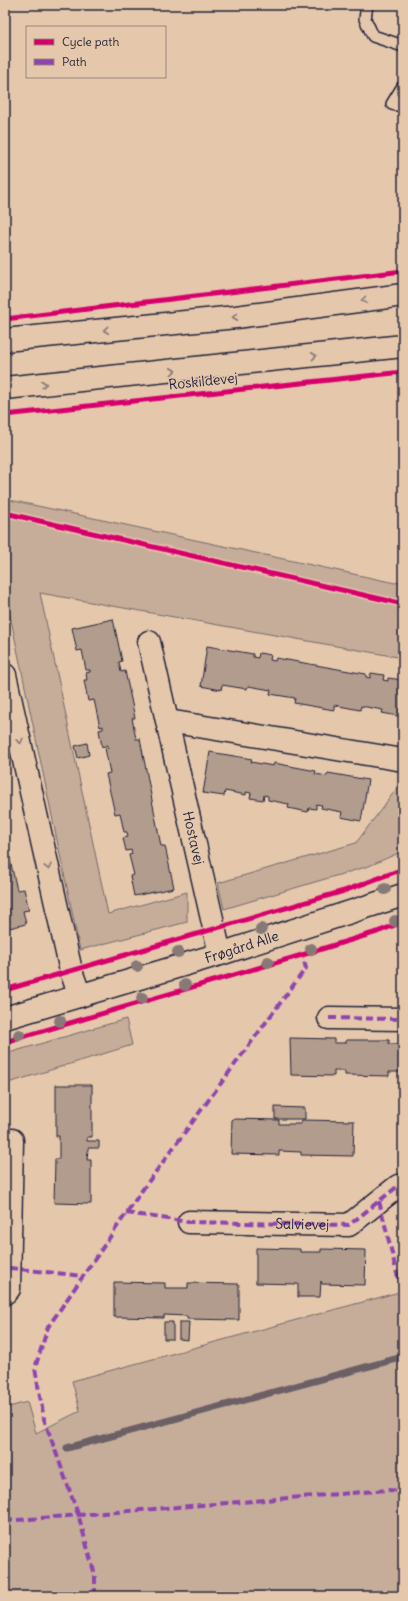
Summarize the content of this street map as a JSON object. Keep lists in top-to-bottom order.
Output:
{
  "streets": {
    "street": [
      "Roskildevej",
      "Hostavej",
      "Frøgård Alle",
      "Salvievej"
    ]
  },
  "crossings": [
    ["Hostavej", "Frøgård Alle"]
  ],
  "legend": ["Cycle path", "Path"]
}
